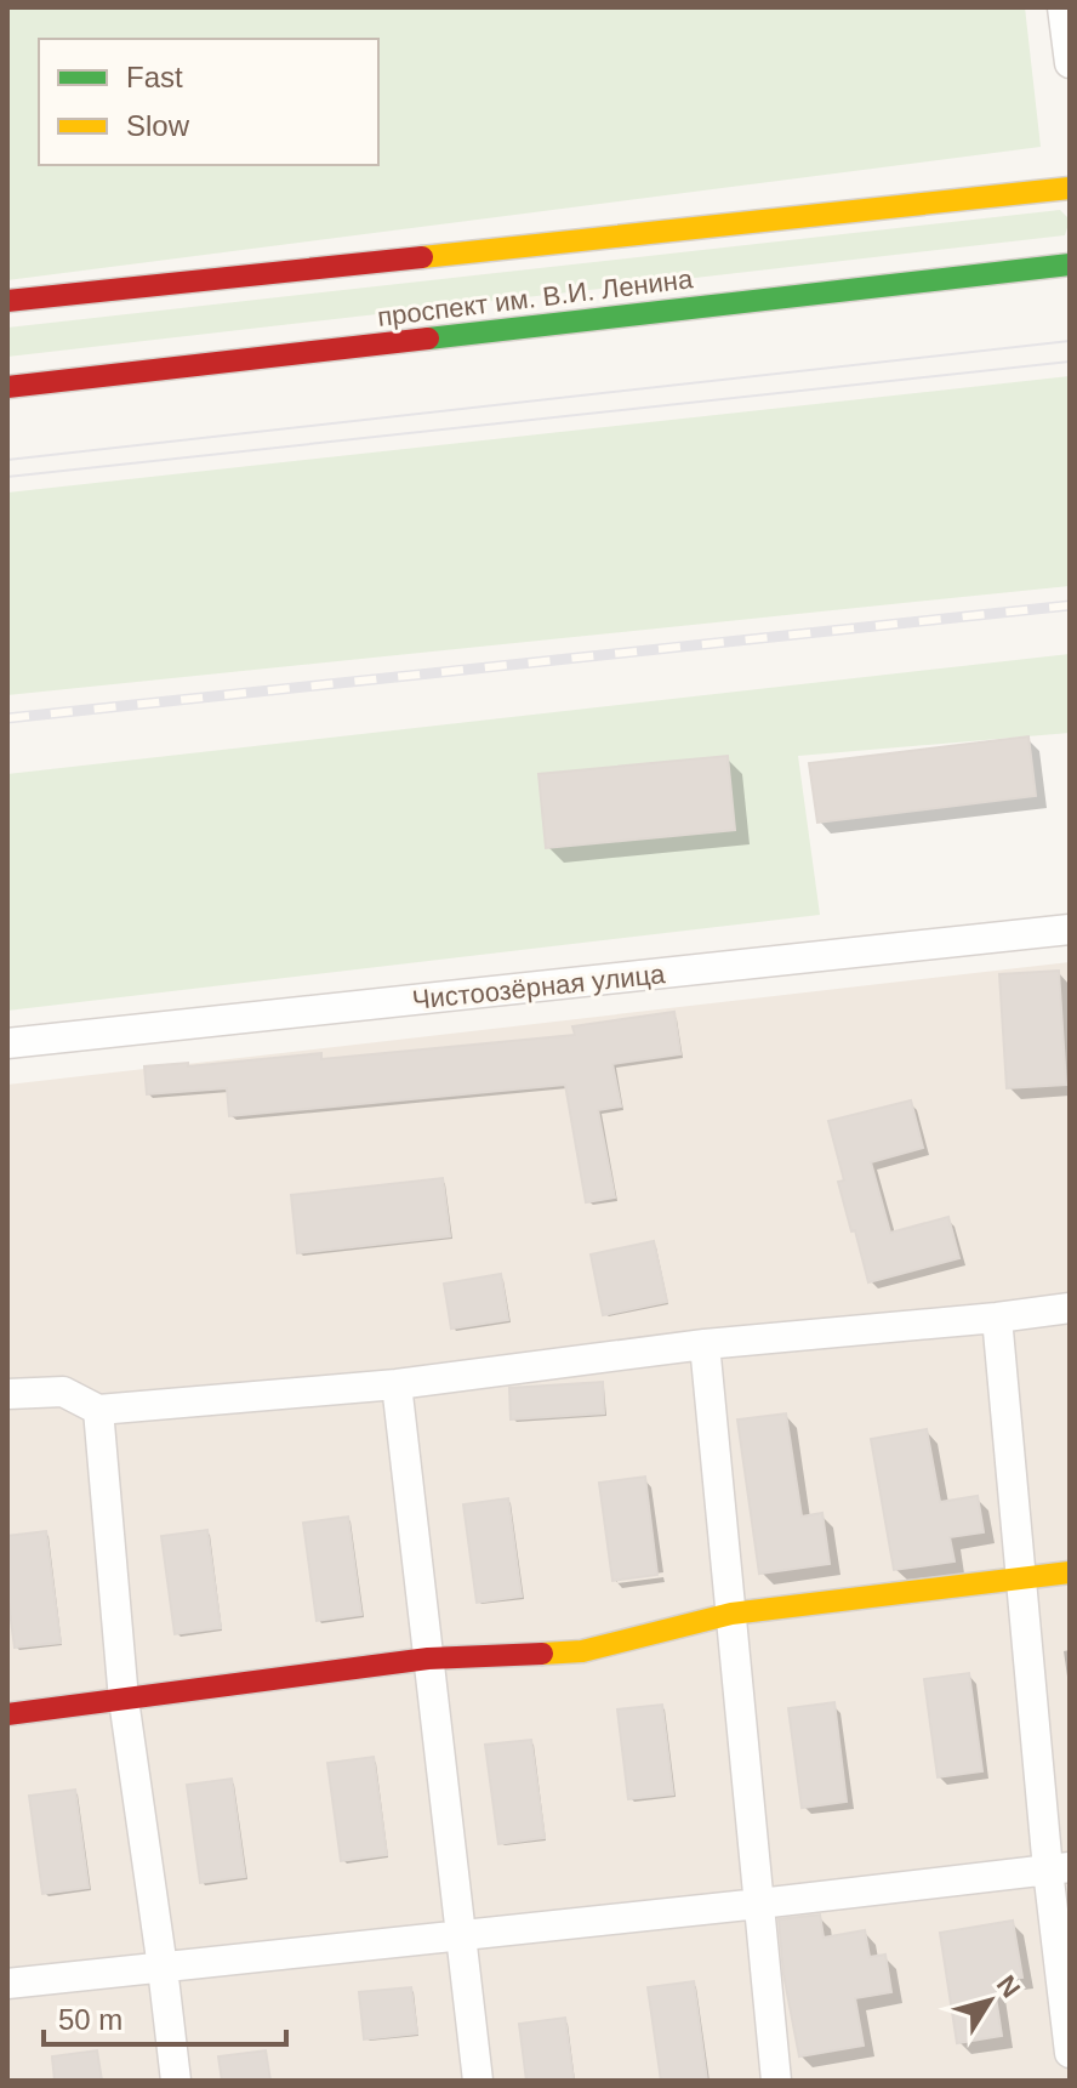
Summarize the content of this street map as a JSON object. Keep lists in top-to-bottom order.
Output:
{
  "streets": {
    "main road": ["проспект им. В.И. Ленина"],
    "street": ["Чистоозёрная улица"]
  },
  "legend": ["Fast", "Slow"],
  "scale_bar": "50 m",
  "north": "top right"
}
